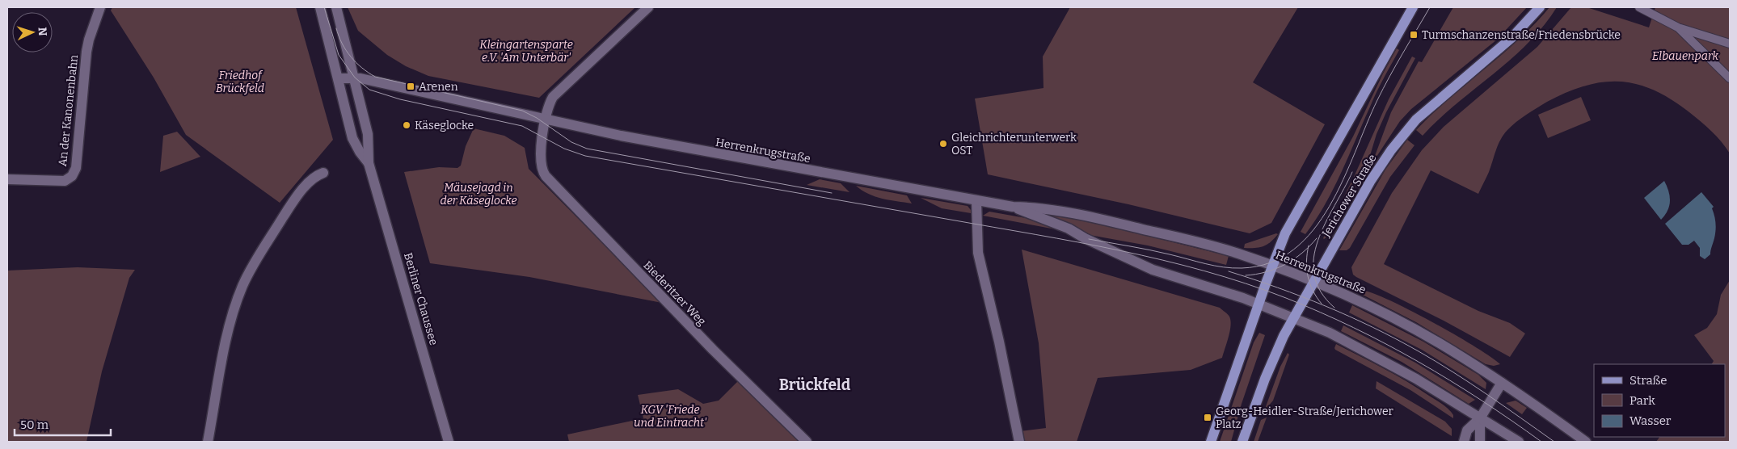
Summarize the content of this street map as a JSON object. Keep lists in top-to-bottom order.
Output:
{
  "streets": {
    "main road": ["Jerichower Straße"],
    "street": [
      "An der Kanonenbahn",
      "Herrenkrugstraße",
      "Biederitzer Weg",
      "Berliner Chaussee"
    ]
  },
  "crossings": [
    ["Herrenkrugstraße", "Jerichower Straße"],
    ["Herrenkrugstraße", "Biederitzer Weg"],
    ["Herrenkrugstraße", "Berliner Chaussee"]
  ],
  "districts": ["Brückfeld"],
  "parks": [
    "Kleingartensparte e.V. 'Am Unterbär'",
    "Elbauenpark",
    "Friedhof Brückfeld",
    "Mäusejagd in der Käseglocke",
    "KGV 'Friede und Eintracht'"
  ],
  "places": {
    "transit": ["Turmschanzenstraße/Friedensbrücke", "Arenen", "Georg-Heidler-Straße/Jerichower Platz"],
    "other": ["Käseglocke", "Gleichrichterunterwerk OST"]
  },
  "legend": ["Straße", "Park", "Wasser"],
  "scale_bar": "50 m",
  "north": "right"
}
